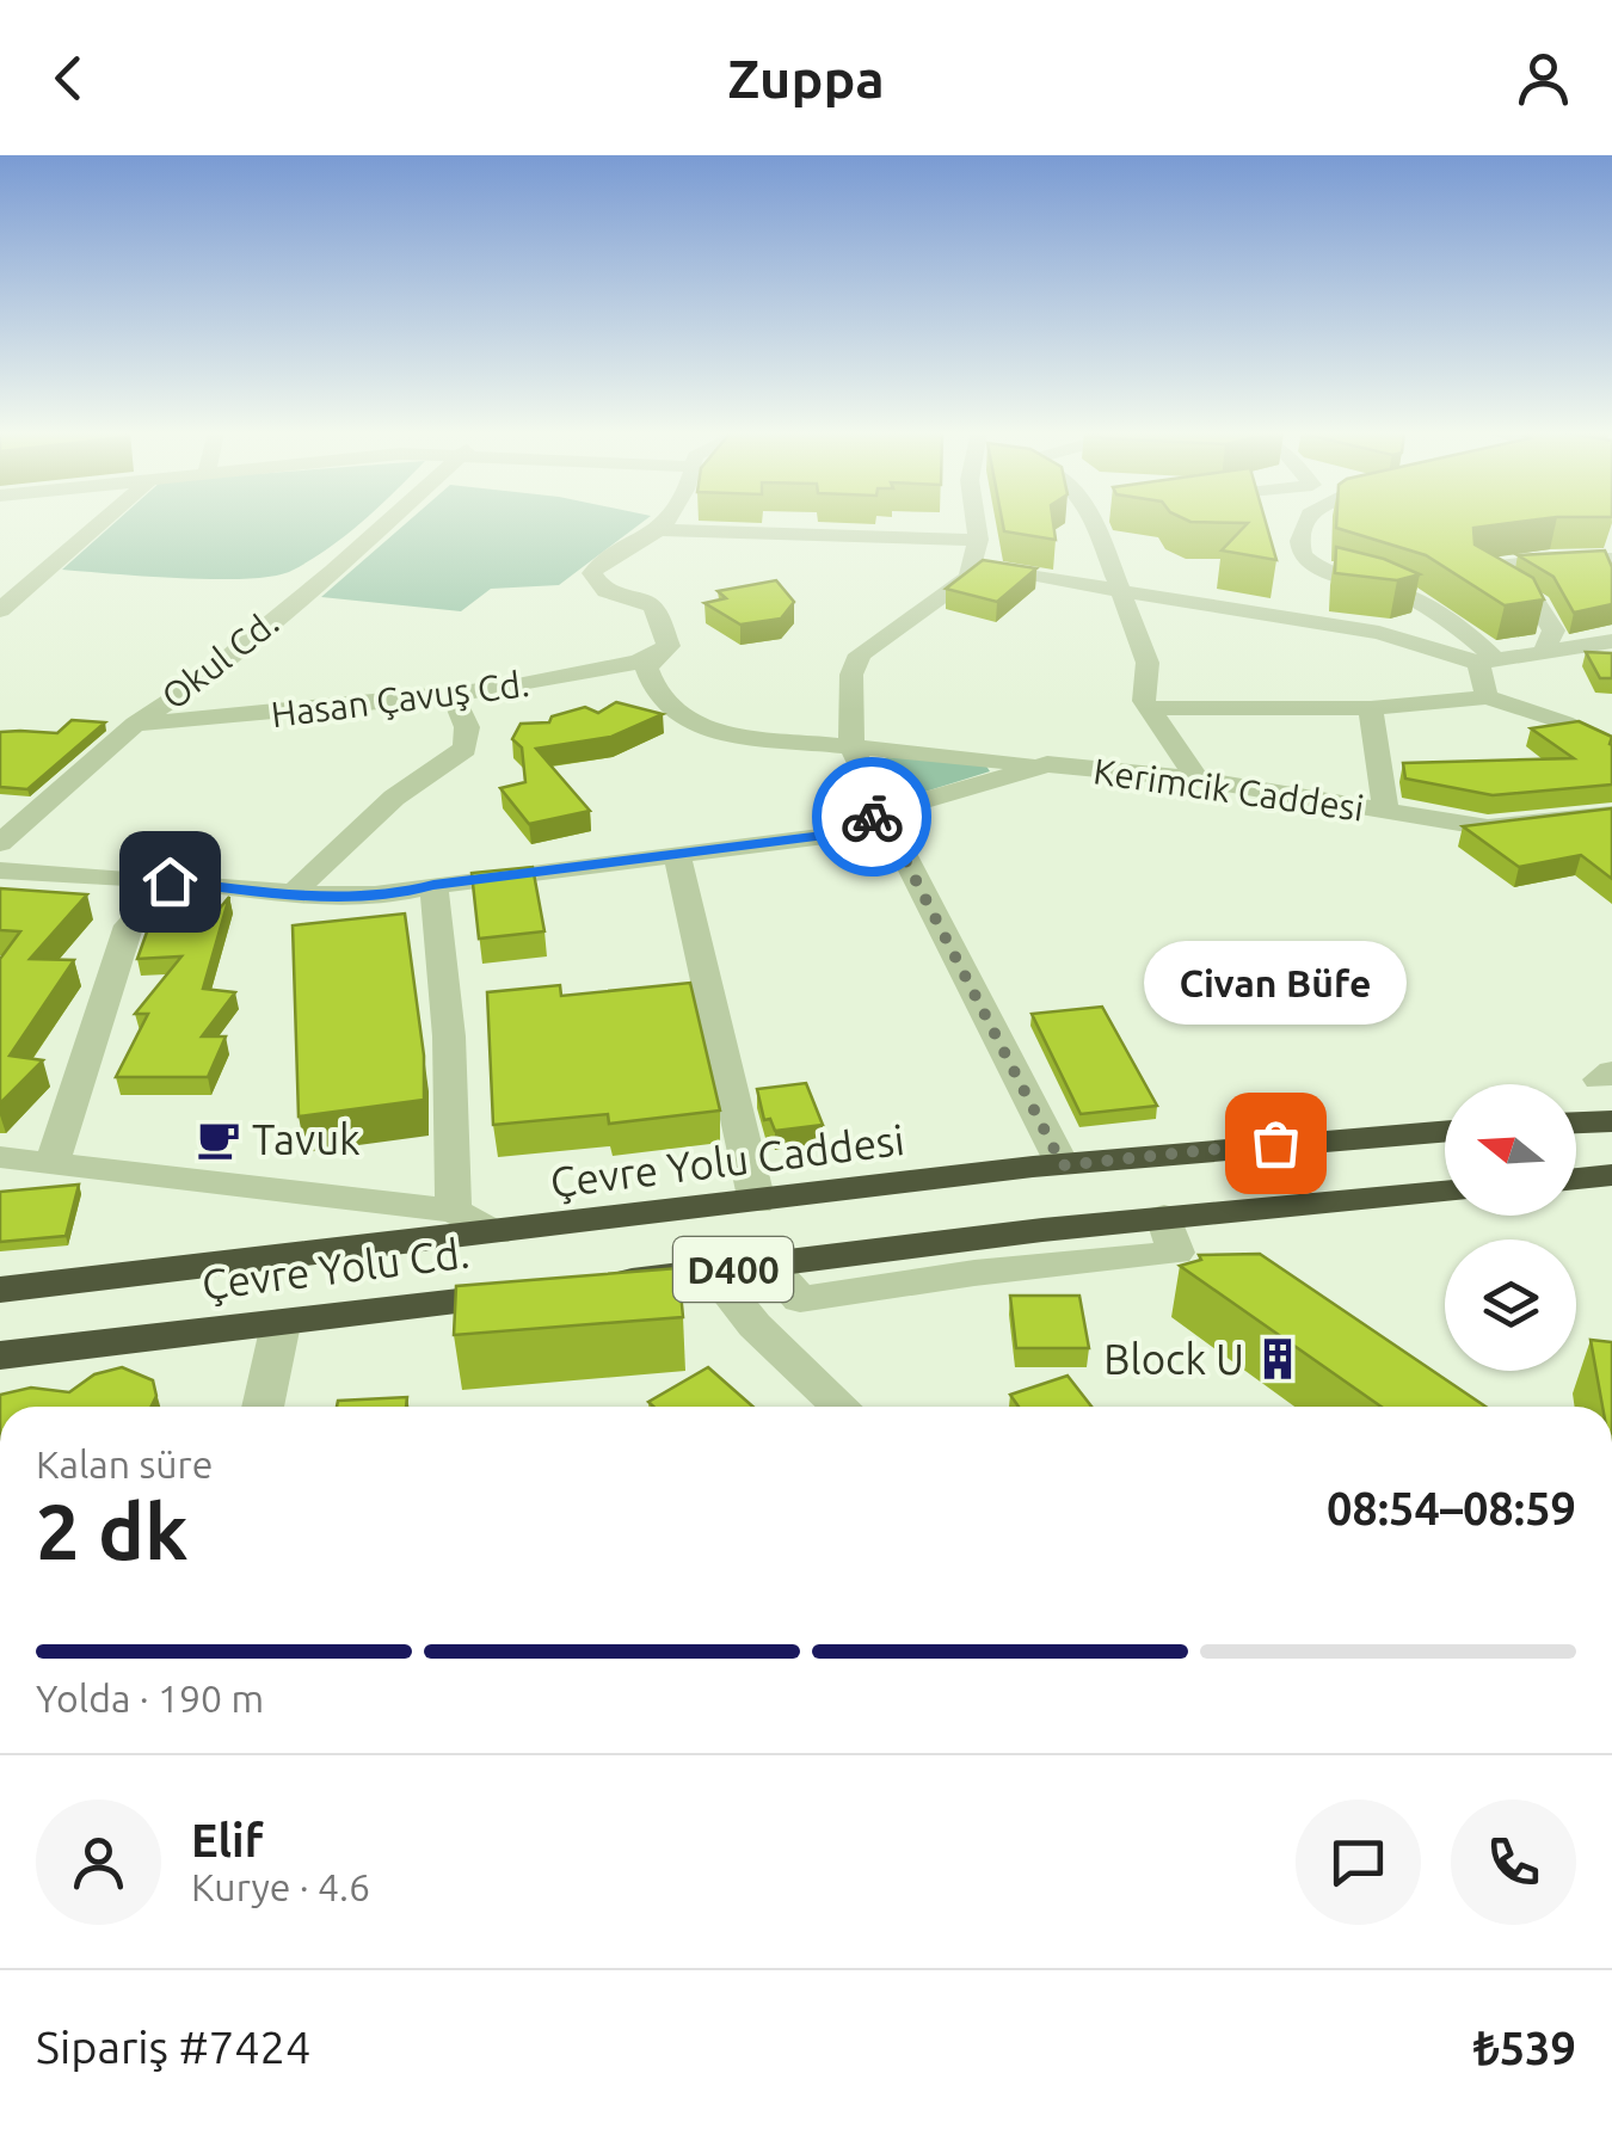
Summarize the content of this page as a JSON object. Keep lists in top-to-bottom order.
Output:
{
  "streets": {
    "highway": ["Çevre Yolu Caddesi", "Çevre Yolu Cd.", "D400"],
    "street": ["Okul Cd.", "Hasan Çavuş Cd.", "Kerimcik Caddesi"]
  },
  "crossings": [
    ["Okul Cd.", "Hasan Çavuş Cd."]
  ],
  "places": {
    "cafe": ["Tavuk"],
    "other": ["Civan Büfe"],
    "building": ["Block U"]
  },
  "north": "left",
  "page": {
    "header": "Zuppa",
    "bubble": "Civan Büfe",
    "heading": ["2 dk", "Kalan süre", "08:54–08:59"],
    "panel": [
      "Elif",
      "Kurye · 4.6",
      "Sipariş #7424",
      "₺539"
    ],
    "bar": "Yolda · 190 m"
  }
}
